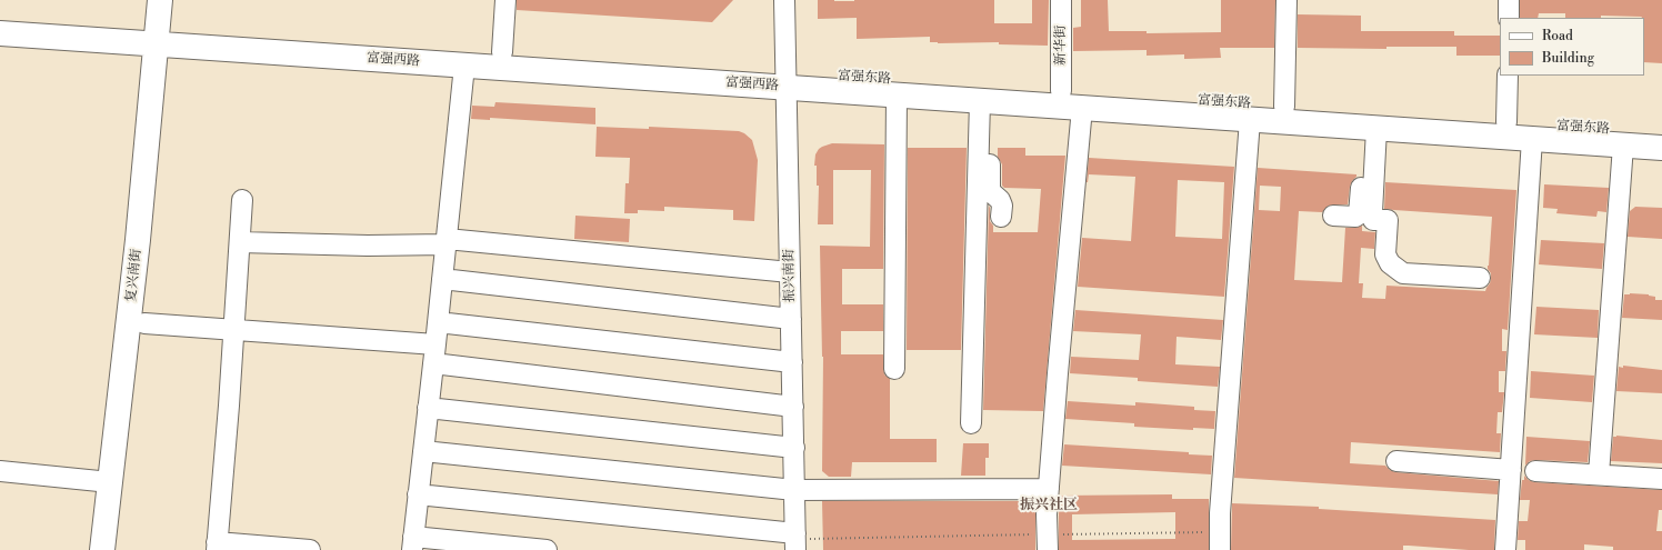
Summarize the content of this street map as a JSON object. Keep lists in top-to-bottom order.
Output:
{
  "streets": {
    "main road": ["富强西路", "富强东路", "复兴南街"],
    "street": ["新华街", "振兴南街"]
  },
  "crossings": [
    ["新华街", "富强东路"],
    ["富强西路", "富强东路"],
    ["富强西路", "复兴南街"],
    ["富强西路", "振兴南街"],
    ["富强东路", "振兴南街"]
  ],
  "districts": ["振兴社区"],
  "legend": ["Road", "Building"]
}
